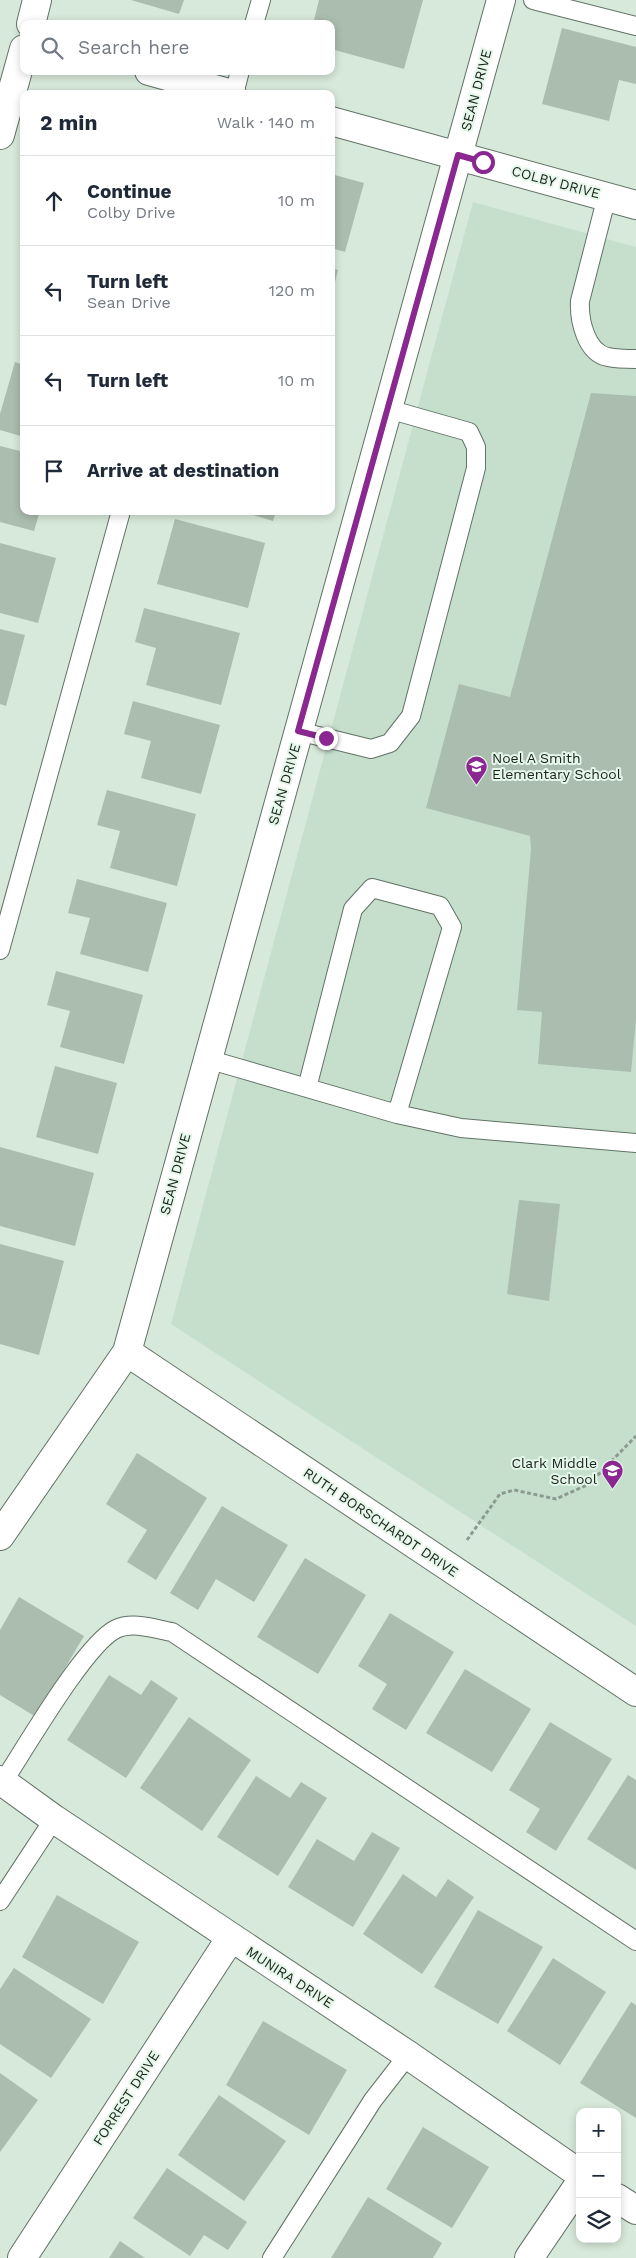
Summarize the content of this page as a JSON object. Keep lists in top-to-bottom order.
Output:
{
  "streets": {
    "street": [
      "SEAN DRIVE",
      "COLBY DRIVE",
      "RUTH BORSCHARDT DRIVE",
      "MUNIRA DRIVE",
      "FORREST DRIVE"
    ]
  },
  "crossings": [
    ["SEAN DRIVE", "COLBY DRIVE"],
    ["SEAN DRIVE", "RUTH BORSCHARDT DRIVE"],
    ["MUNIRA DRIVE", "FORREST DRIVE"]
  ],
  "places": {
    "school or university": ["Noel A Smith Elementary School", "Clark Middle School"]
  },
  "page": {
    "search": "Search here",
    "heading": ["2 min", "Walk · 140 m"],
    "list": [
      ["Continue", "Colby Drive", "10 m"],
      ["Turn left", "Sean Drive", "120 m"],
      ["Turn left", "10 m"],
      "Arrive at destination"
    ],
    "map_buttons": ["+", "−"]
  }
}
